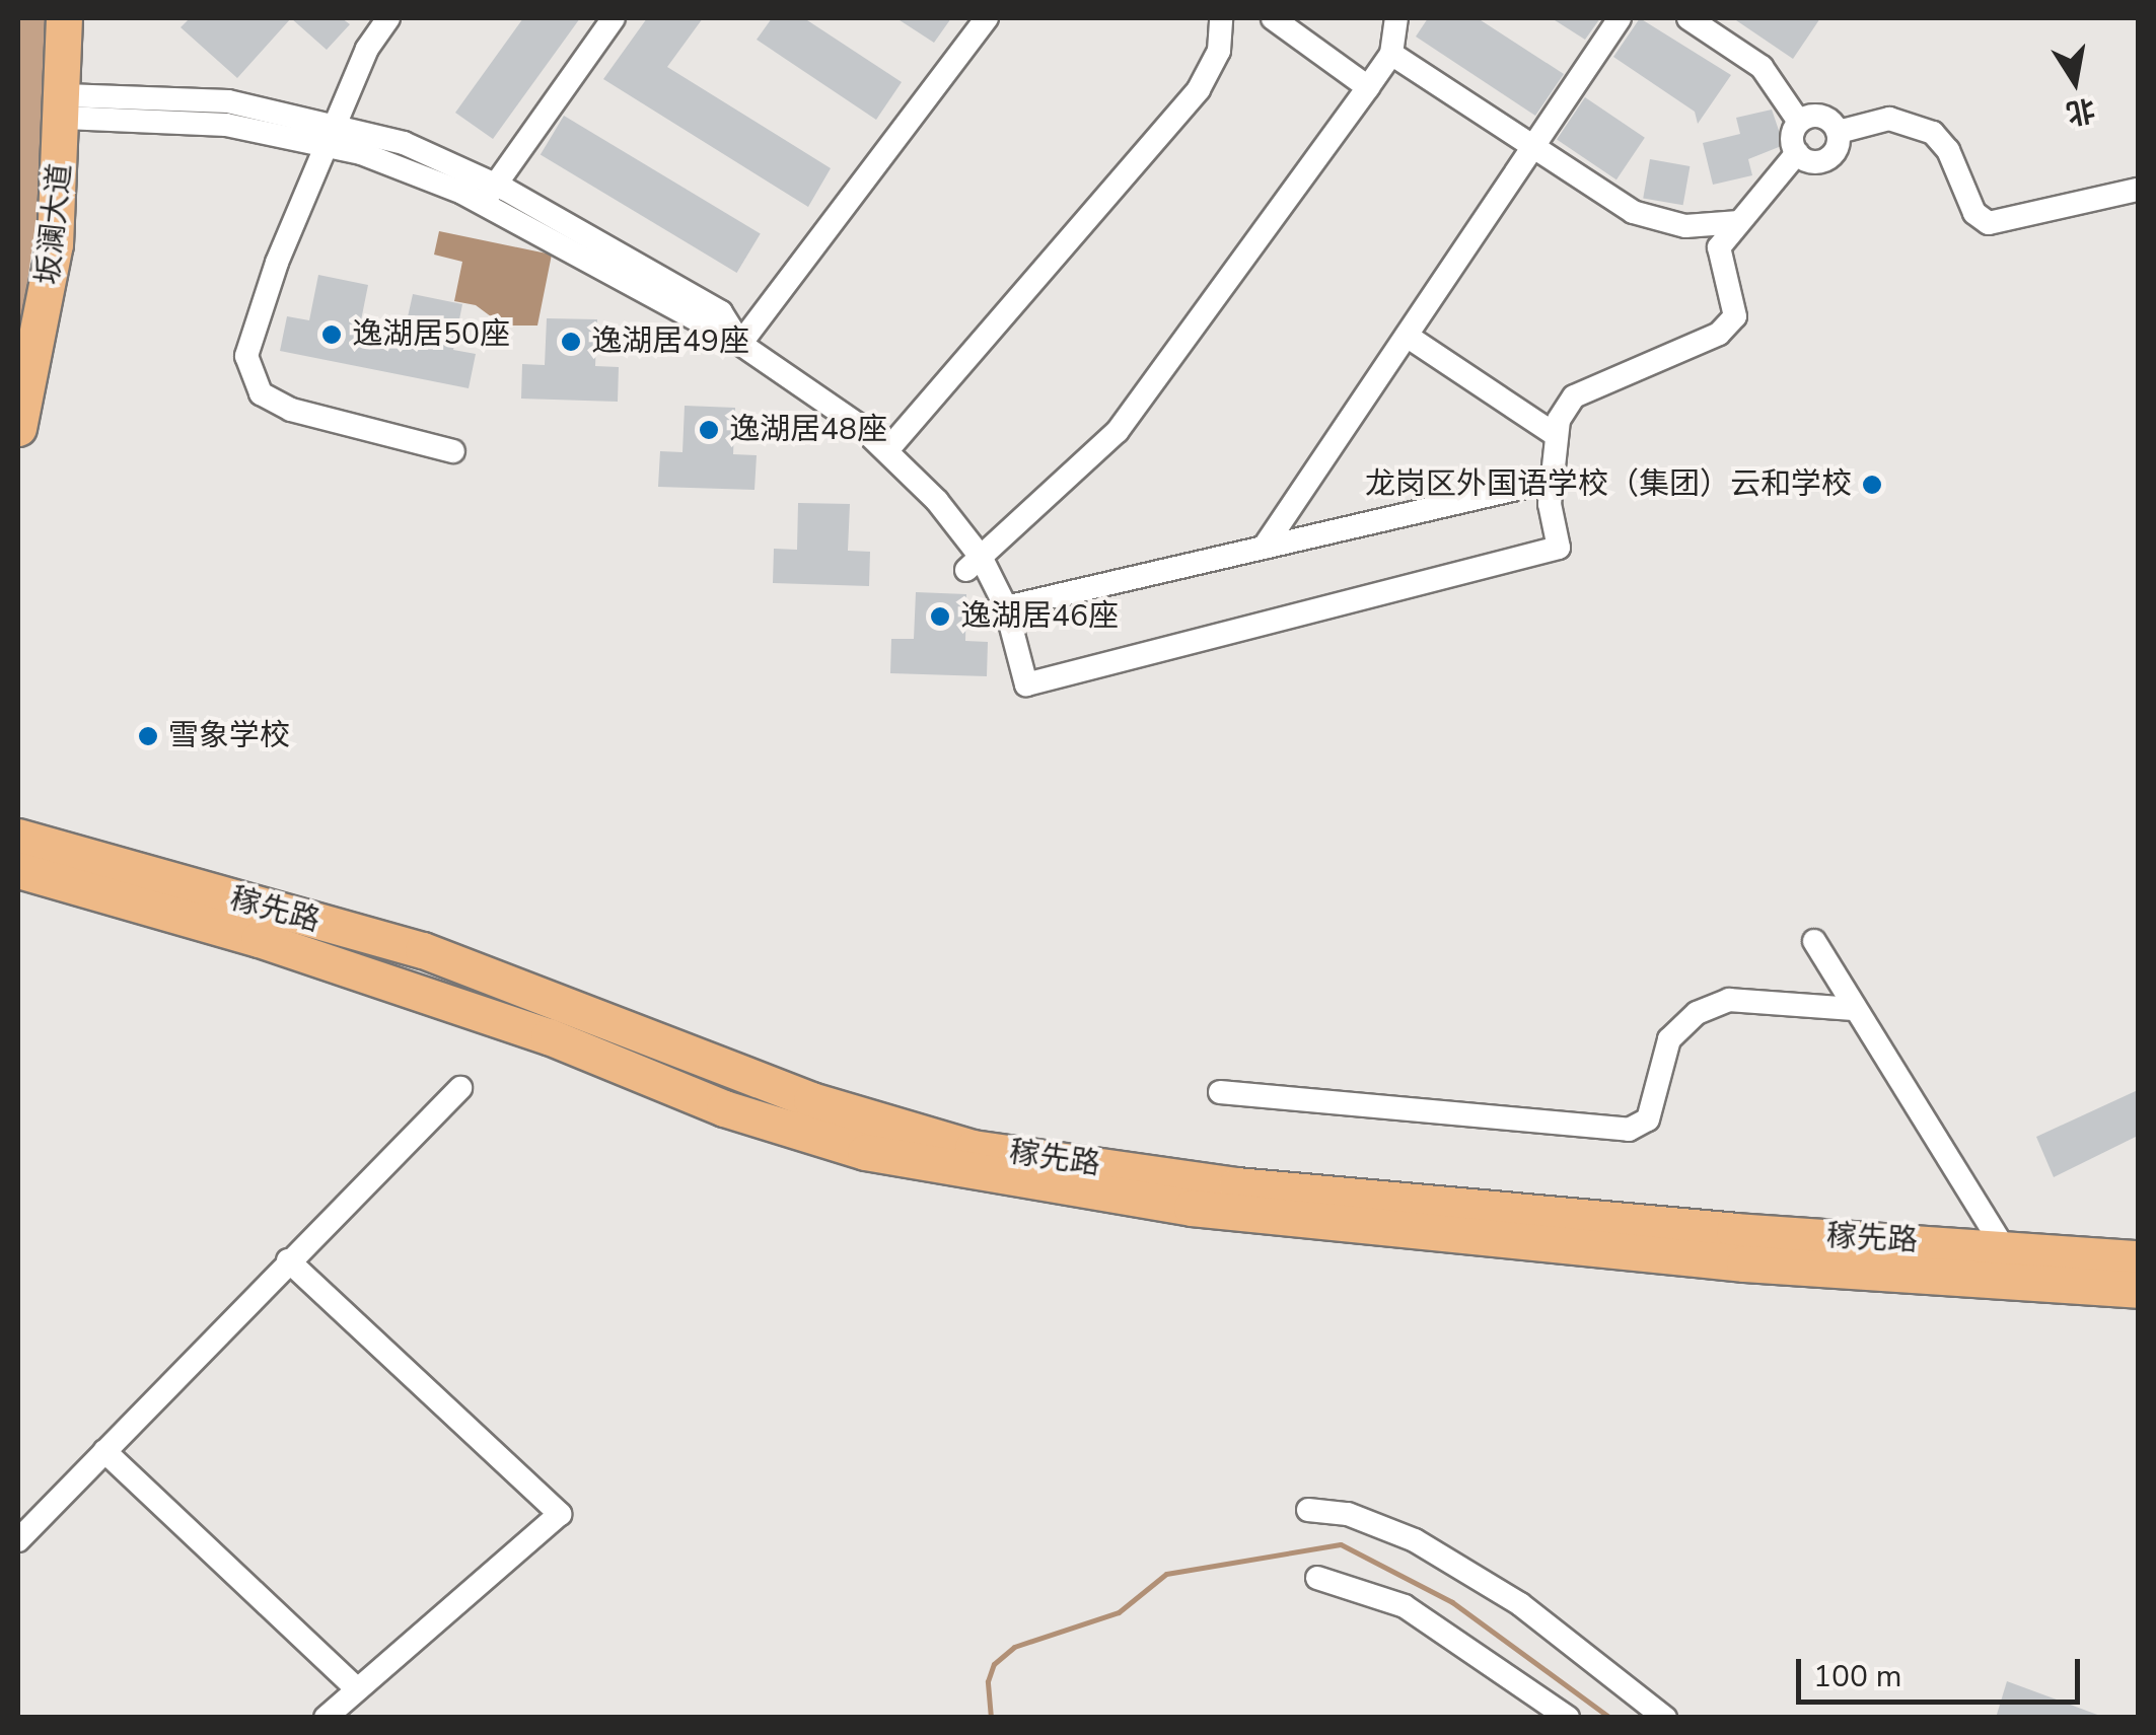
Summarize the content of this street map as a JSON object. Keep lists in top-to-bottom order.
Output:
{
  "streets": {
    "main road": ["坂澜大道", "稼先路"]
  },
  "places": [
    "逸湖居50座",
    "逸湖居49座",
    "逸湖居48座",
    "龙岗区外国语学校（集团）云和学校",
    "逸湖居46座",
    "雪象学校"
  ],
  "scale_bar": "100 m",
  "north": "bottom"
}
